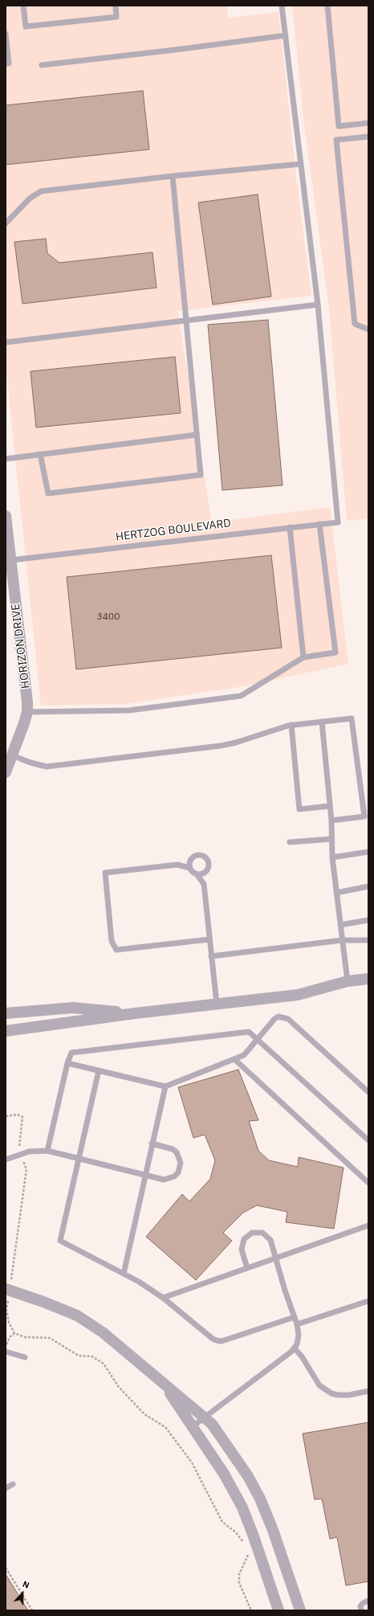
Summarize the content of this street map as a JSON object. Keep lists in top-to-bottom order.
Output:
{
  "streets": {
    "street": ["HORIZON DRIVE"],
    "lane": ["HERTZOG BOULEVARD"]
  },
  "crossings": [
    ["HERTZOG BOULEVARD", "HORIZON DRIVE"]
  ],
  "house_numbers": ["3400"],
  "north": "top"
}
